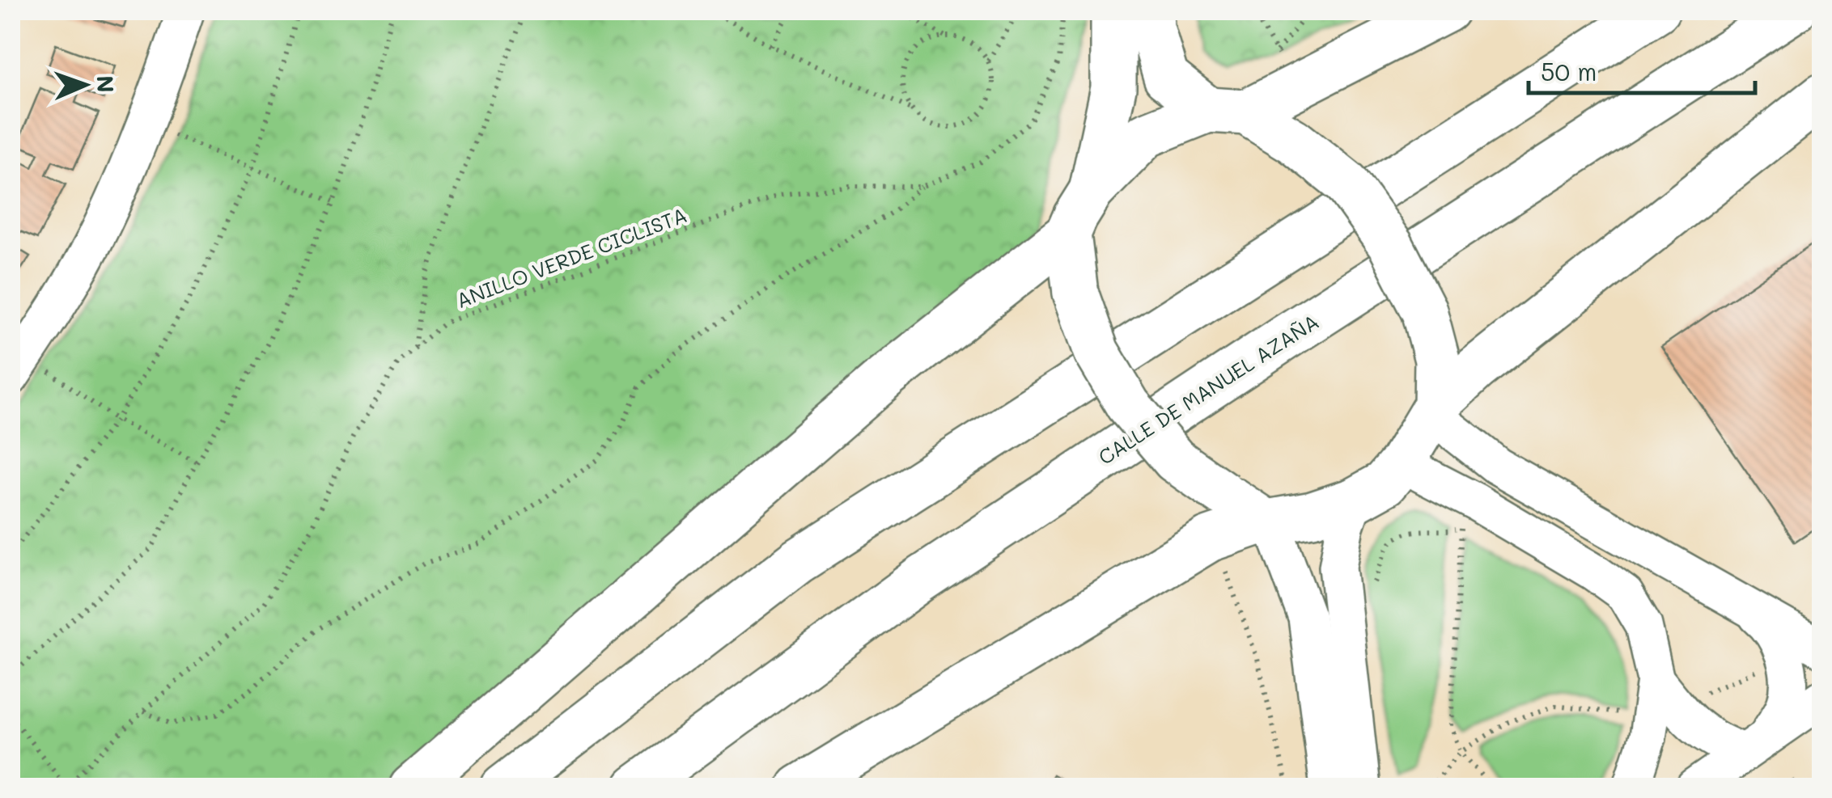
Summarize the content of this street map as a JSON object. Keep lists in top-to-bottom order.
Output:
{
  "streets": {
    "main road": ["CALLE DE MANUEL AZAÑA"],
    "path": ["ANILLO VERDE CICLISTA"]
  },
  "scale_bar": "50 m",
  "north": "right"
}
